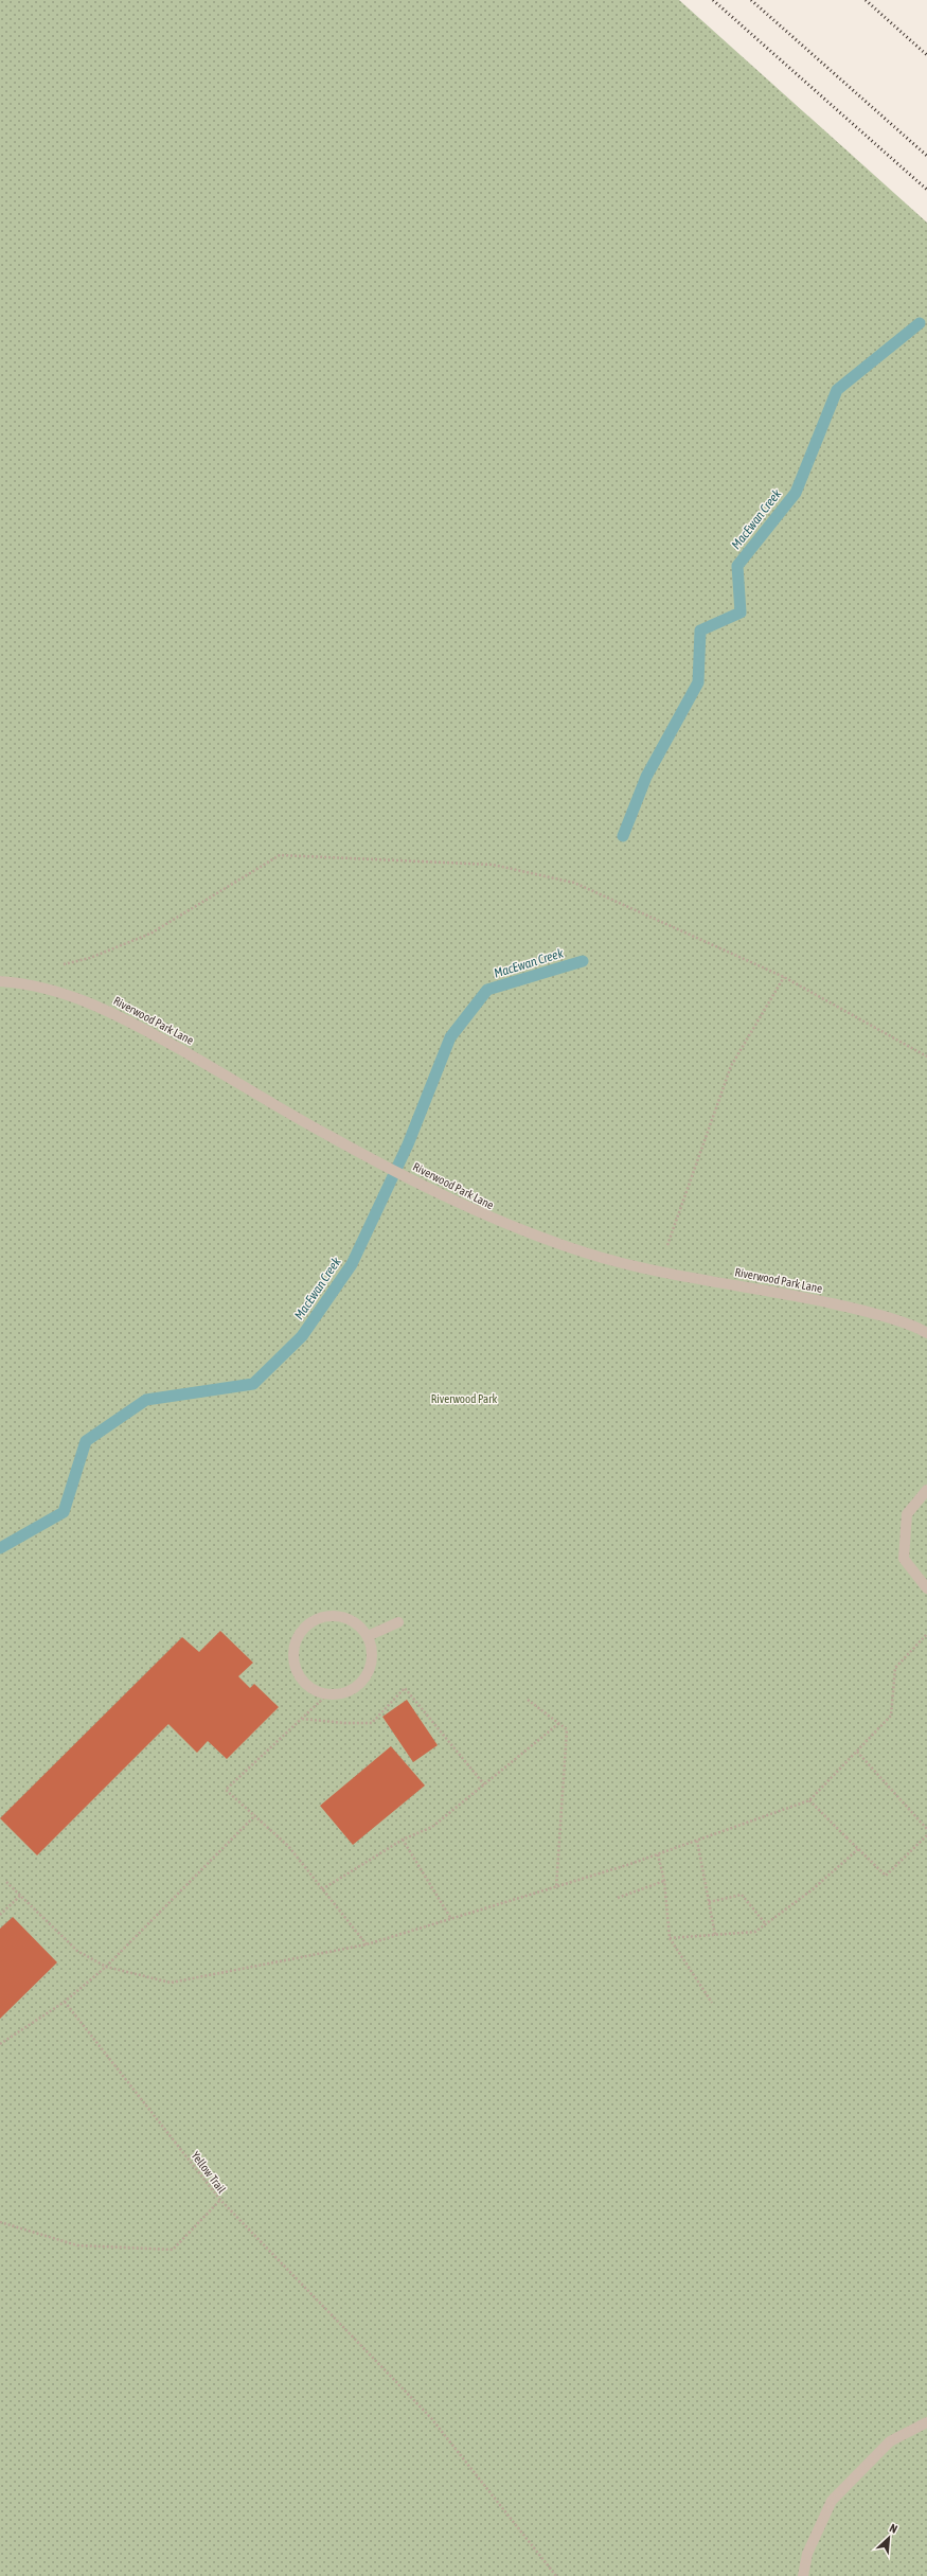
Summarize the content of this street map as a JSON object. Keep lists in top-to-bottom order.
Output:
{
  "streets": {
    "street": ["Riverwood Park Lane"],
    "path": ["Yellow Trail"]
  },
  "water": ["MacEwan Creek"],
  "parks": ["Riverwood Park"],
  "north": "top right"
}
